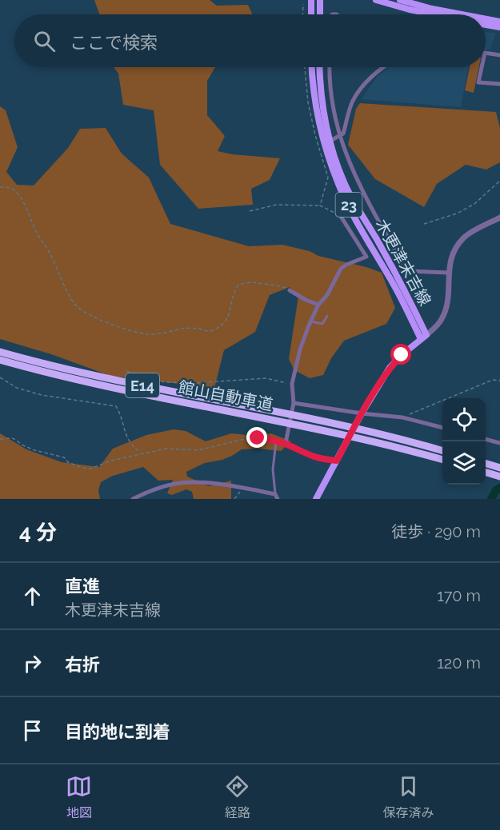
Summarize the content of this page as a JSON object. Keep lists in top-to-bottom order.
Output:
{
  "streets": {
    "highway": ["E14", "館山自動車道"],
    "main road": ["23", "木更津末吉線"]
  },
  "page": {
    "search": "ここで検索",
    "heading": ["4 分", "徒歩 · 290 m"],
    "list": [
      ["直進", "木更津末吉線", "170 m"],
      ["右折", "120 m"],
      "目的地に到着"
    ],
    "nav": ["地図", "経路", "保存済み"]
  }
}
